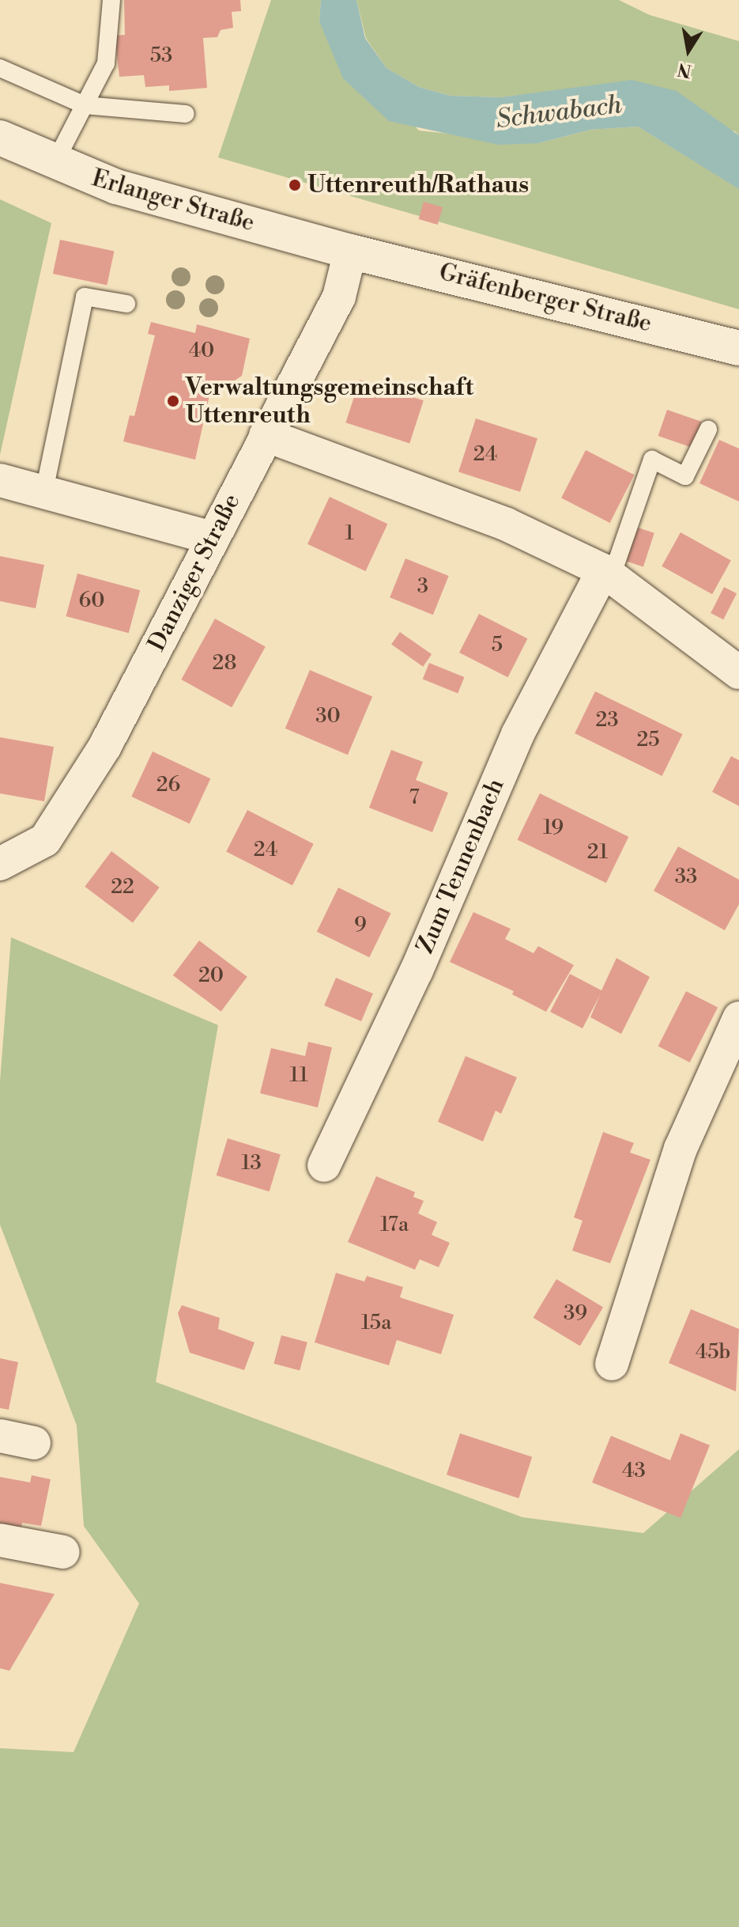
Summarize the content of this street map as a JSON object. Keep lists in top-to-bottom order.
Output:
{
  "streets": {
    "main road": ["Erlanger Straße", "Gräfenberger Straße"],
    "street": ["Danziger Straße", "Zum Tennenbach"]
  },
  "crossings": [
    ["Erlanger Straße", "Gräfenberger Straße"],
    ["Erlanger Straße", "Danziger Straße"],
    ["Gräfenberger Straße", "Danziger Straße"]
  ],
  "water": ["Schwabach"],
  "places": ["Uttenreuth/Rathaus", "Verwaltungsgemeinschaft Uttenreuth"],
  "house_numbers": [
    "53",
    "40",
    "24",
    "1",
    "3",
    "60",
    "5",
    "28",
    "30",
    "23",
    "25",
    "26",
    "7",
    "19",
    "24",
    "21",
    "33",
    "22",
    "9",
    "20",
    "11",
    "13",
    "17a",
    "39",
    "15a",
    "45b",
    "43"
  ],
  "north": "bottom"
}
